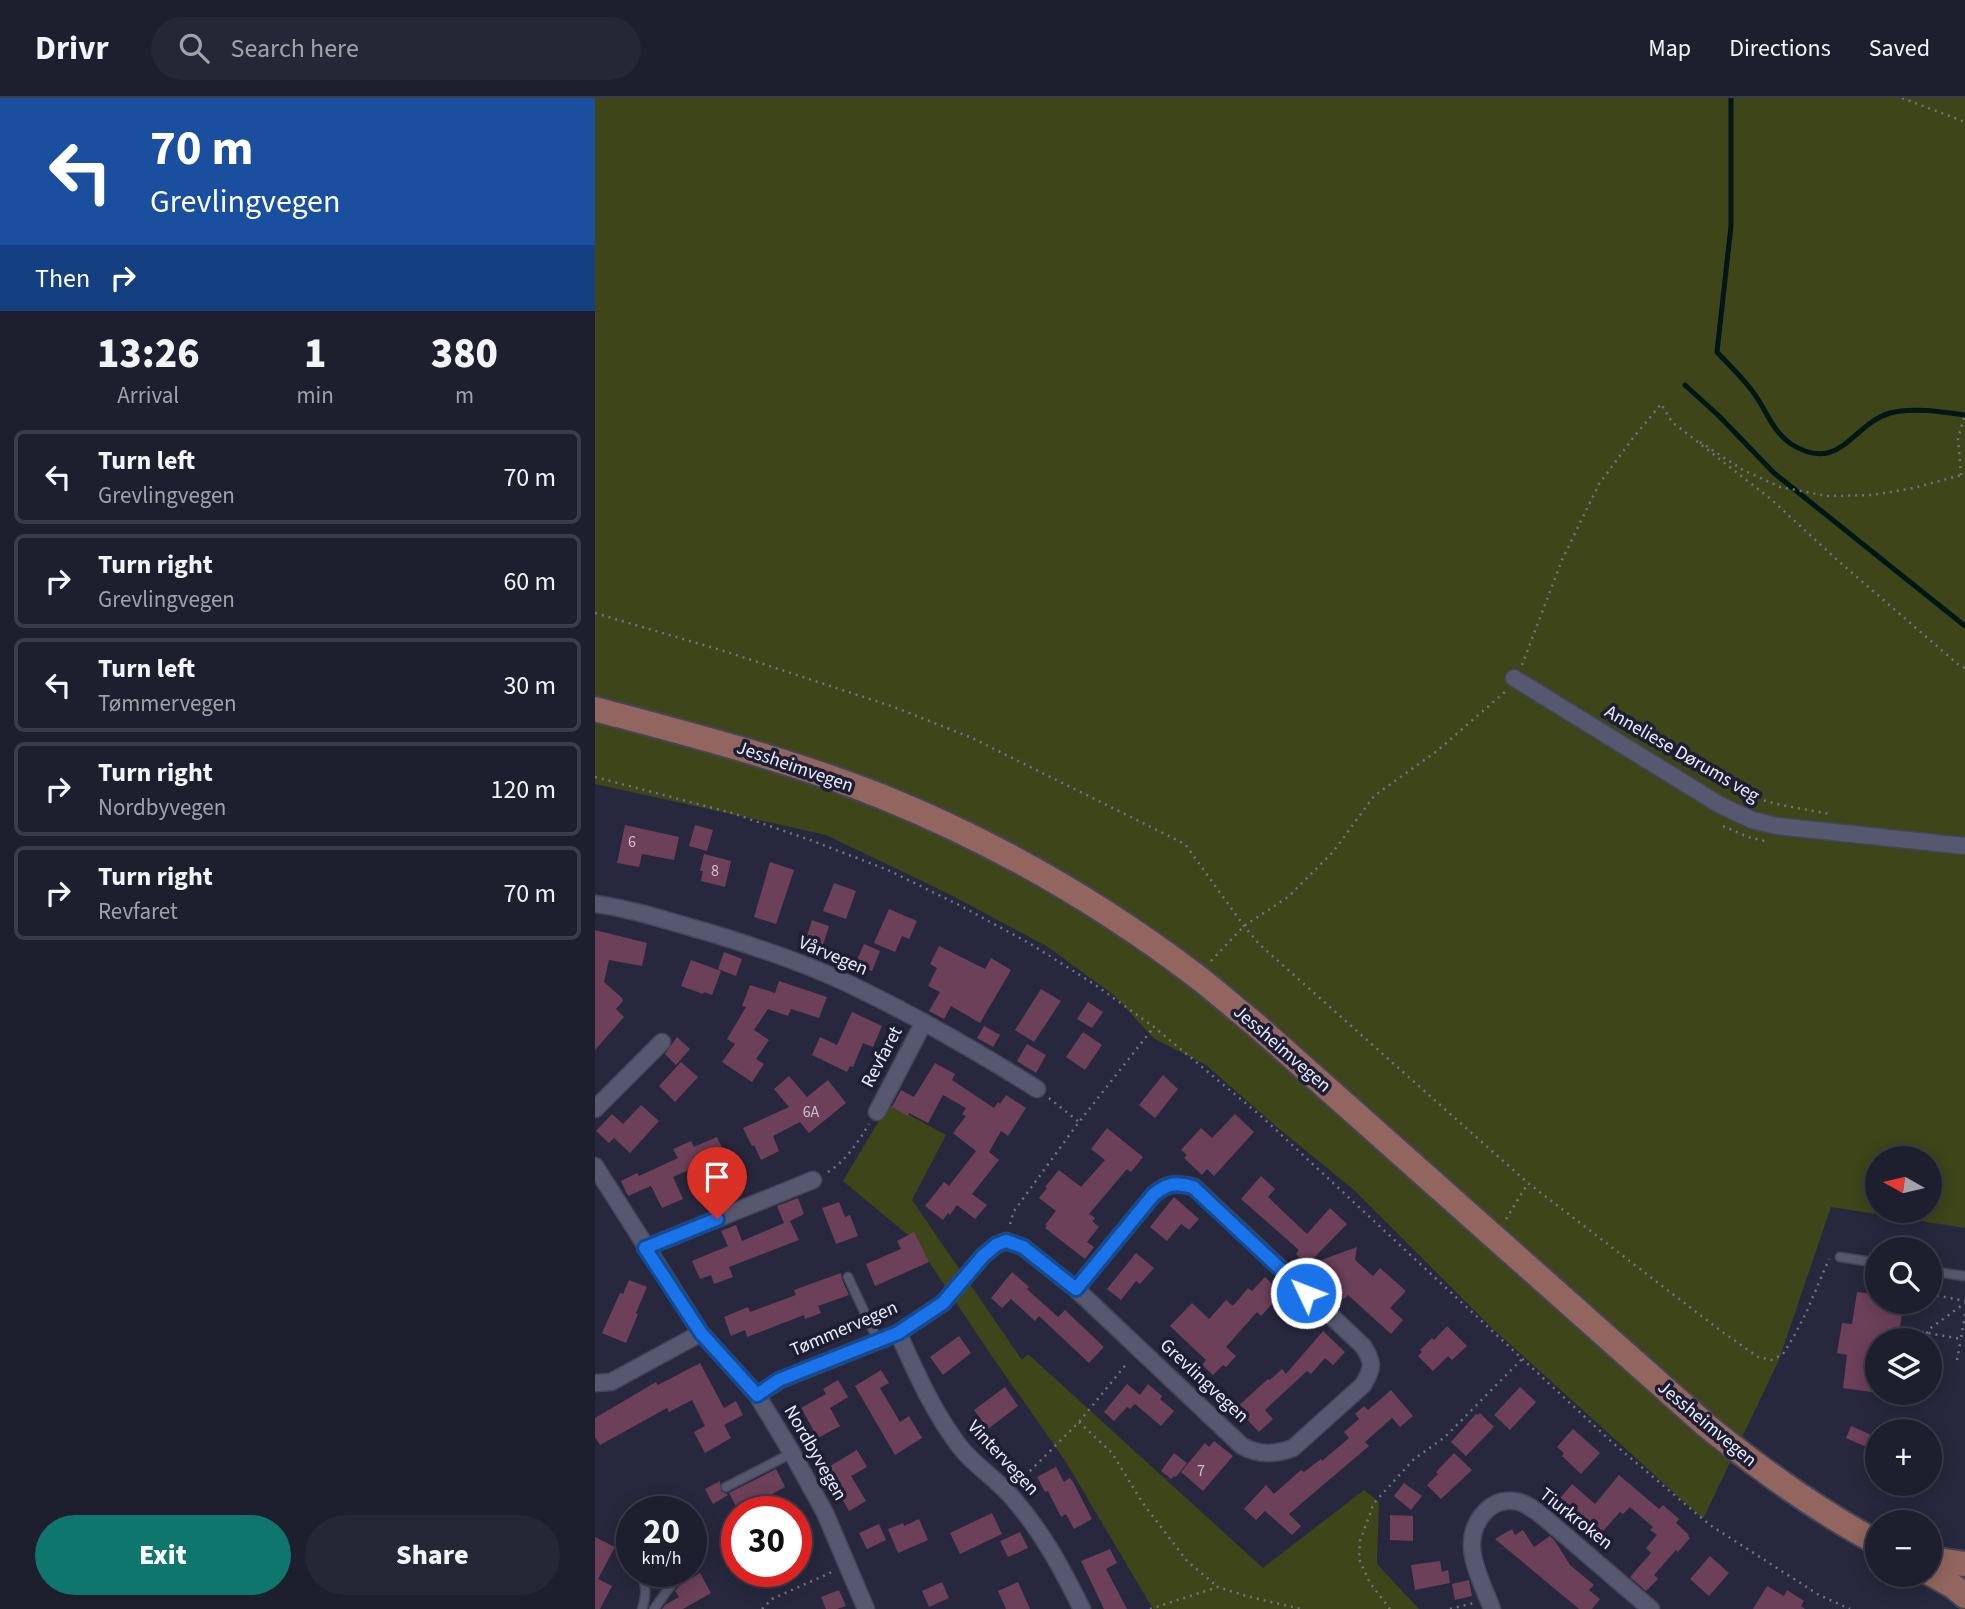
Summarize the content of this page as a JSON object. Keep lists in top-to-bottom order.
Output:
{
  "streets": {
    "main road": ["Jessheimvegen"],
    "street": [
      "Anneliese Dørums veg",
      "Vårvegen",
      "Revfaret",
      "Tømmervegen",
      "Grevlingvegen",
      "Nordbyvegen",
      "Vintervegen",
      "Tiurkroken"
    ]
  },
  "crossings": [
    ["Vårvegen", "Revfaret"],
    ["Tømmervegen", "Grevlingvegen"],
    ["Tømmervegen", "Nordbyvegen"],
    ["Tømmervegen", "Vintervegen"]
  ],
  "house_numbers": [
    "6",
    "8",
    "6A",
    "7"
  ],
  "north": "left",
  "page": {
    "header": "Drivr",
    "search": "Search here",
    "nav": ["Map", "Directions", "Saved"],
    "turn": ["70 m", "Grevlingvegen"],
    "then": "Then",
    "eta": [
      "13:26",
      "Arrival",
      "1",
      "min",
      "380",
      "m"
    ],
    "list": [
      {
        "name": "Turn left",
        "note": "Grevlingvegen",
        "value": "70 m"
      },
      {
        "name": "Turn right",
        "note": "Grevlingvegen",
        "value": "60 m"
      },
      {
        "name": "Turn left",
        "note": "Tømmervegen",
        "value": "30 m"
      },
      {
        "name": "Turn right",
        "note": "Nordbyvegen",
        "value": "120 m"
      },
      {
        "name": "Turn right",
        "note": "Revfaret",
        "value": "70 m"
      }
    ],
    "map_buttons": ["+", "−"],
    "speed": "20 km/h",
    "limit": "30",
    "buttons": ["Exit", "Share"]
  }
}
